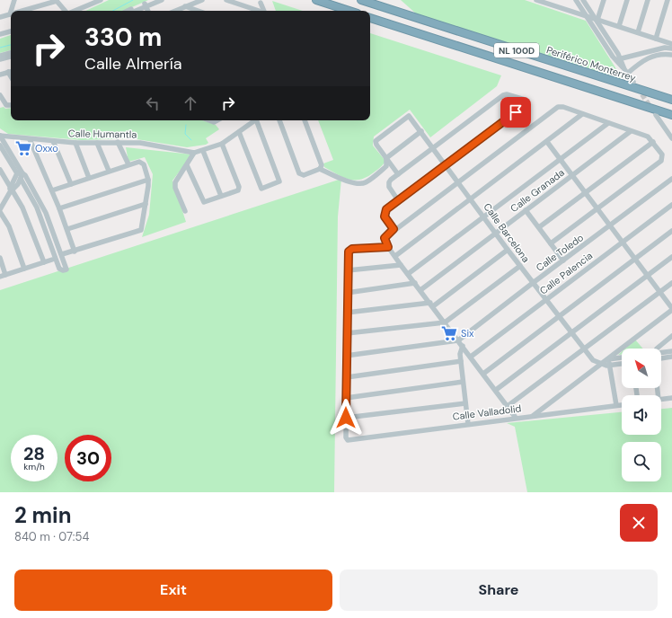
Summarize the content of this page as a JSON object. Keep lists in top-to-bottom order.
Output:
{
  "streets": {
    "highway": ["NL 100D", "Periférico Monterrey"],
    "street": [
      "Calle Humantla",
      "Calle Granada",
      "Calle Barcelona",
      "Calle Toledo",
      "Calle Palencia",
      "Calle Valladolid"
    ]
  },
  "crossings": [
    ["Calle Granada", "Calle Barcelona"],
    ["Calle Barcelona", "Calle Toledo"],
    ["Calle Barcelona", "Calle Palencia"]
  ],
  "places": {
    "supermarket": ["Oxxo", "Six"]
  },
  "north": "top left",
  "page": {
    "turn": ["330 m", "Calle Almería"],
    "speed": "28 km/h",
    "limit": "30",
    "heading": ["2 min", "840 m · 07:54"],
    "buttons": ["Exit", "Share"]
  }
}
